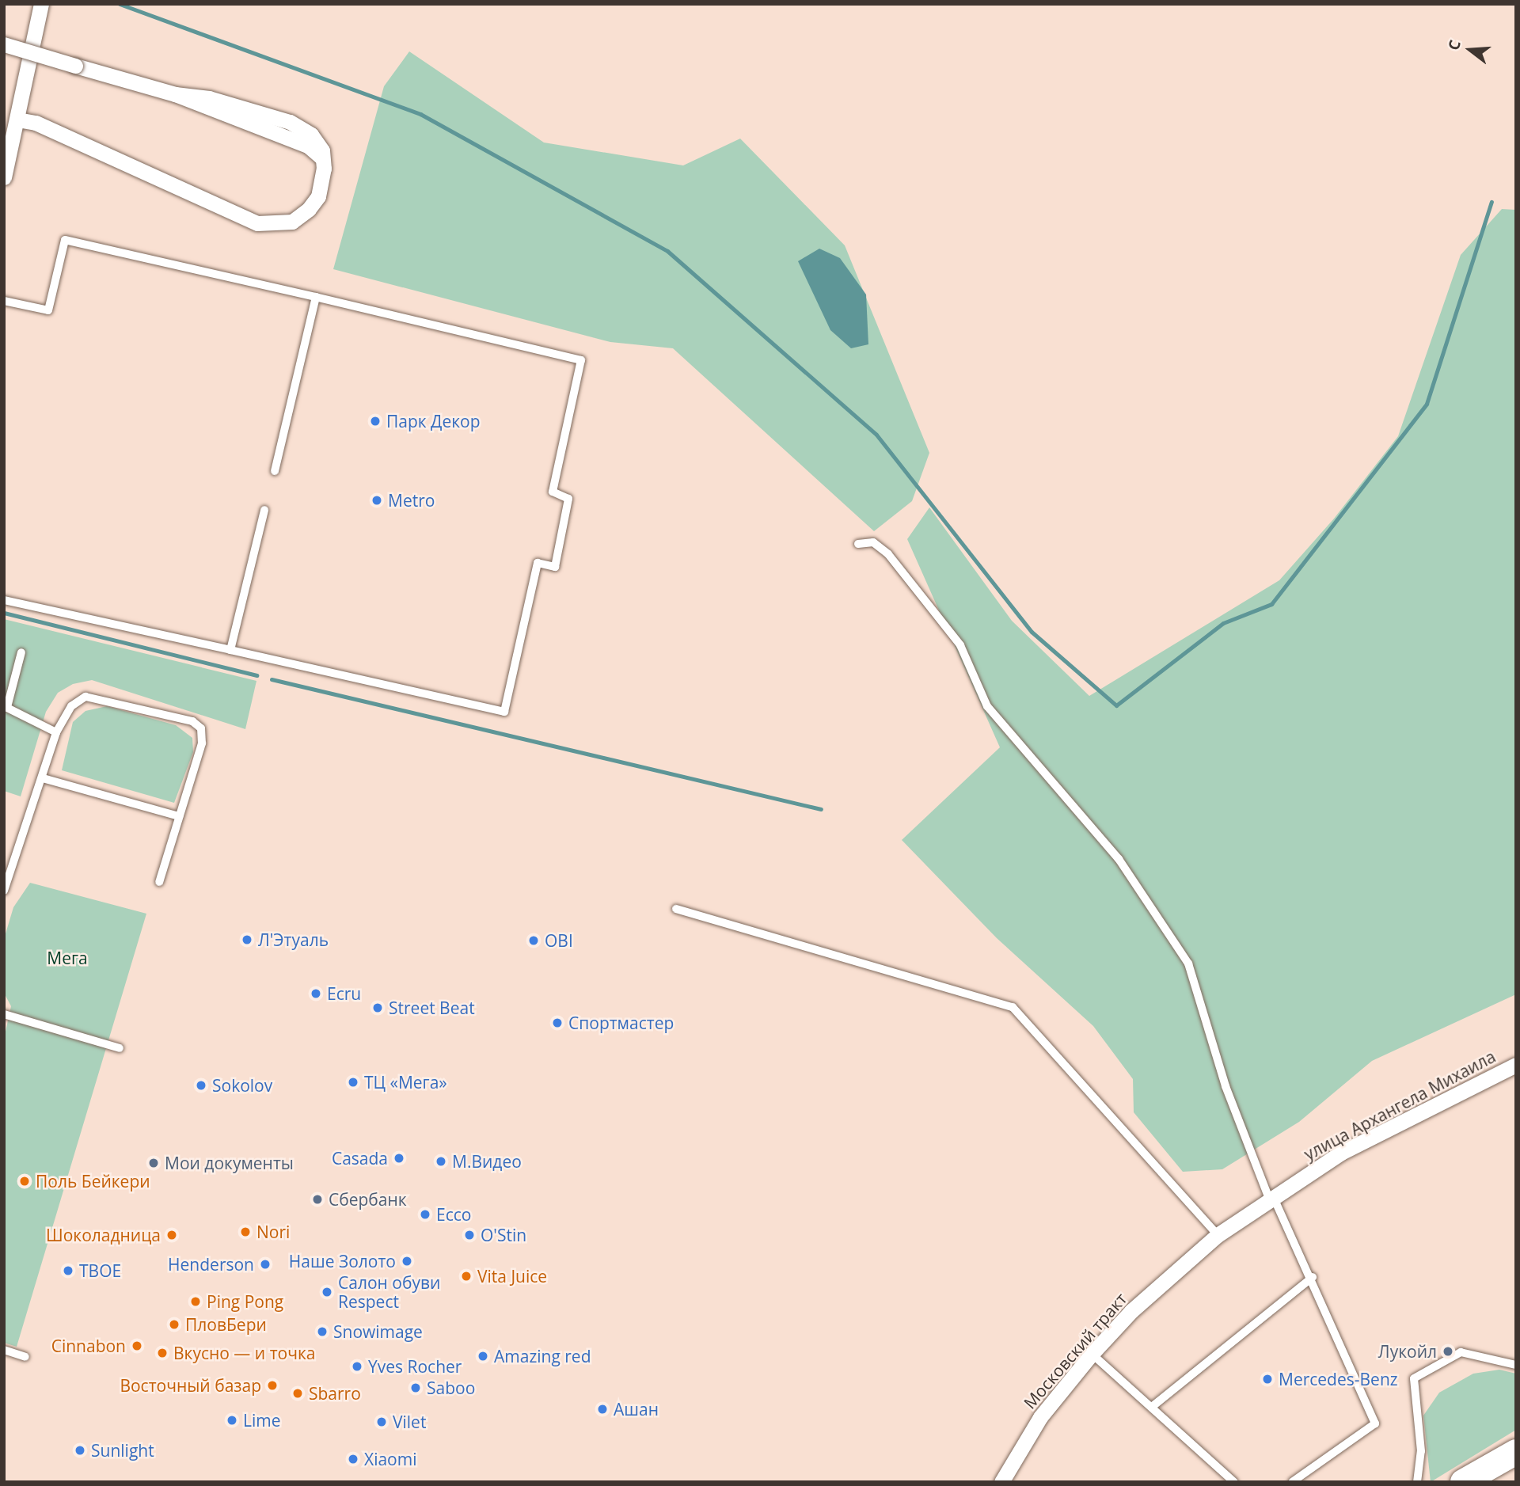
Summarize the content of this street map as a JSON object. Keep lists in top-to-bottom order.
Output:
{
  "streets": {
    "street": ["улица Архангела Михаила", "Московский тракт"]
  },
  "crossings": [
    ["улица Архангела Михаила", "Московский тракт"]
  ],
  "parks": ["Мега"],
  "places": [
    "Парк Декор",
    "Metro",
    "Л'Этуаль",
    "OBI",
    "Ecru",
    "Street Beat",
    "Спортмастер",
    "ТЦ «Мега»",
    "Sokolov",
    "Casada",
    "М.Видео",
    "Мои документы",
    "Поль Бейкери",
    "Сбербанк",
    "Ecco",
    "Nori",
    "Шоколадница",
    "O'Stin",
    "Наше Золото",
    "Henderson",
    "ТВОЕ",
    "Vita Juice",
    "Салон обуви Respect",
    "Ping Pong",
    "ПловБери",
    "Snowimage",
    "Cinnabon",
    "Лукойл",
    "Вкусно — и точка",
    "Amazing red",
    "Yves Rocher",
    "Mercedes-Benz",
    "Восточный базар",
    "Saboo",
    "Sbarro",
    "Ашан",
    "Lime",
    "Vilet",
    "Sunlight",
    "Xiaomi"
  ],
  "north": "left"
}
